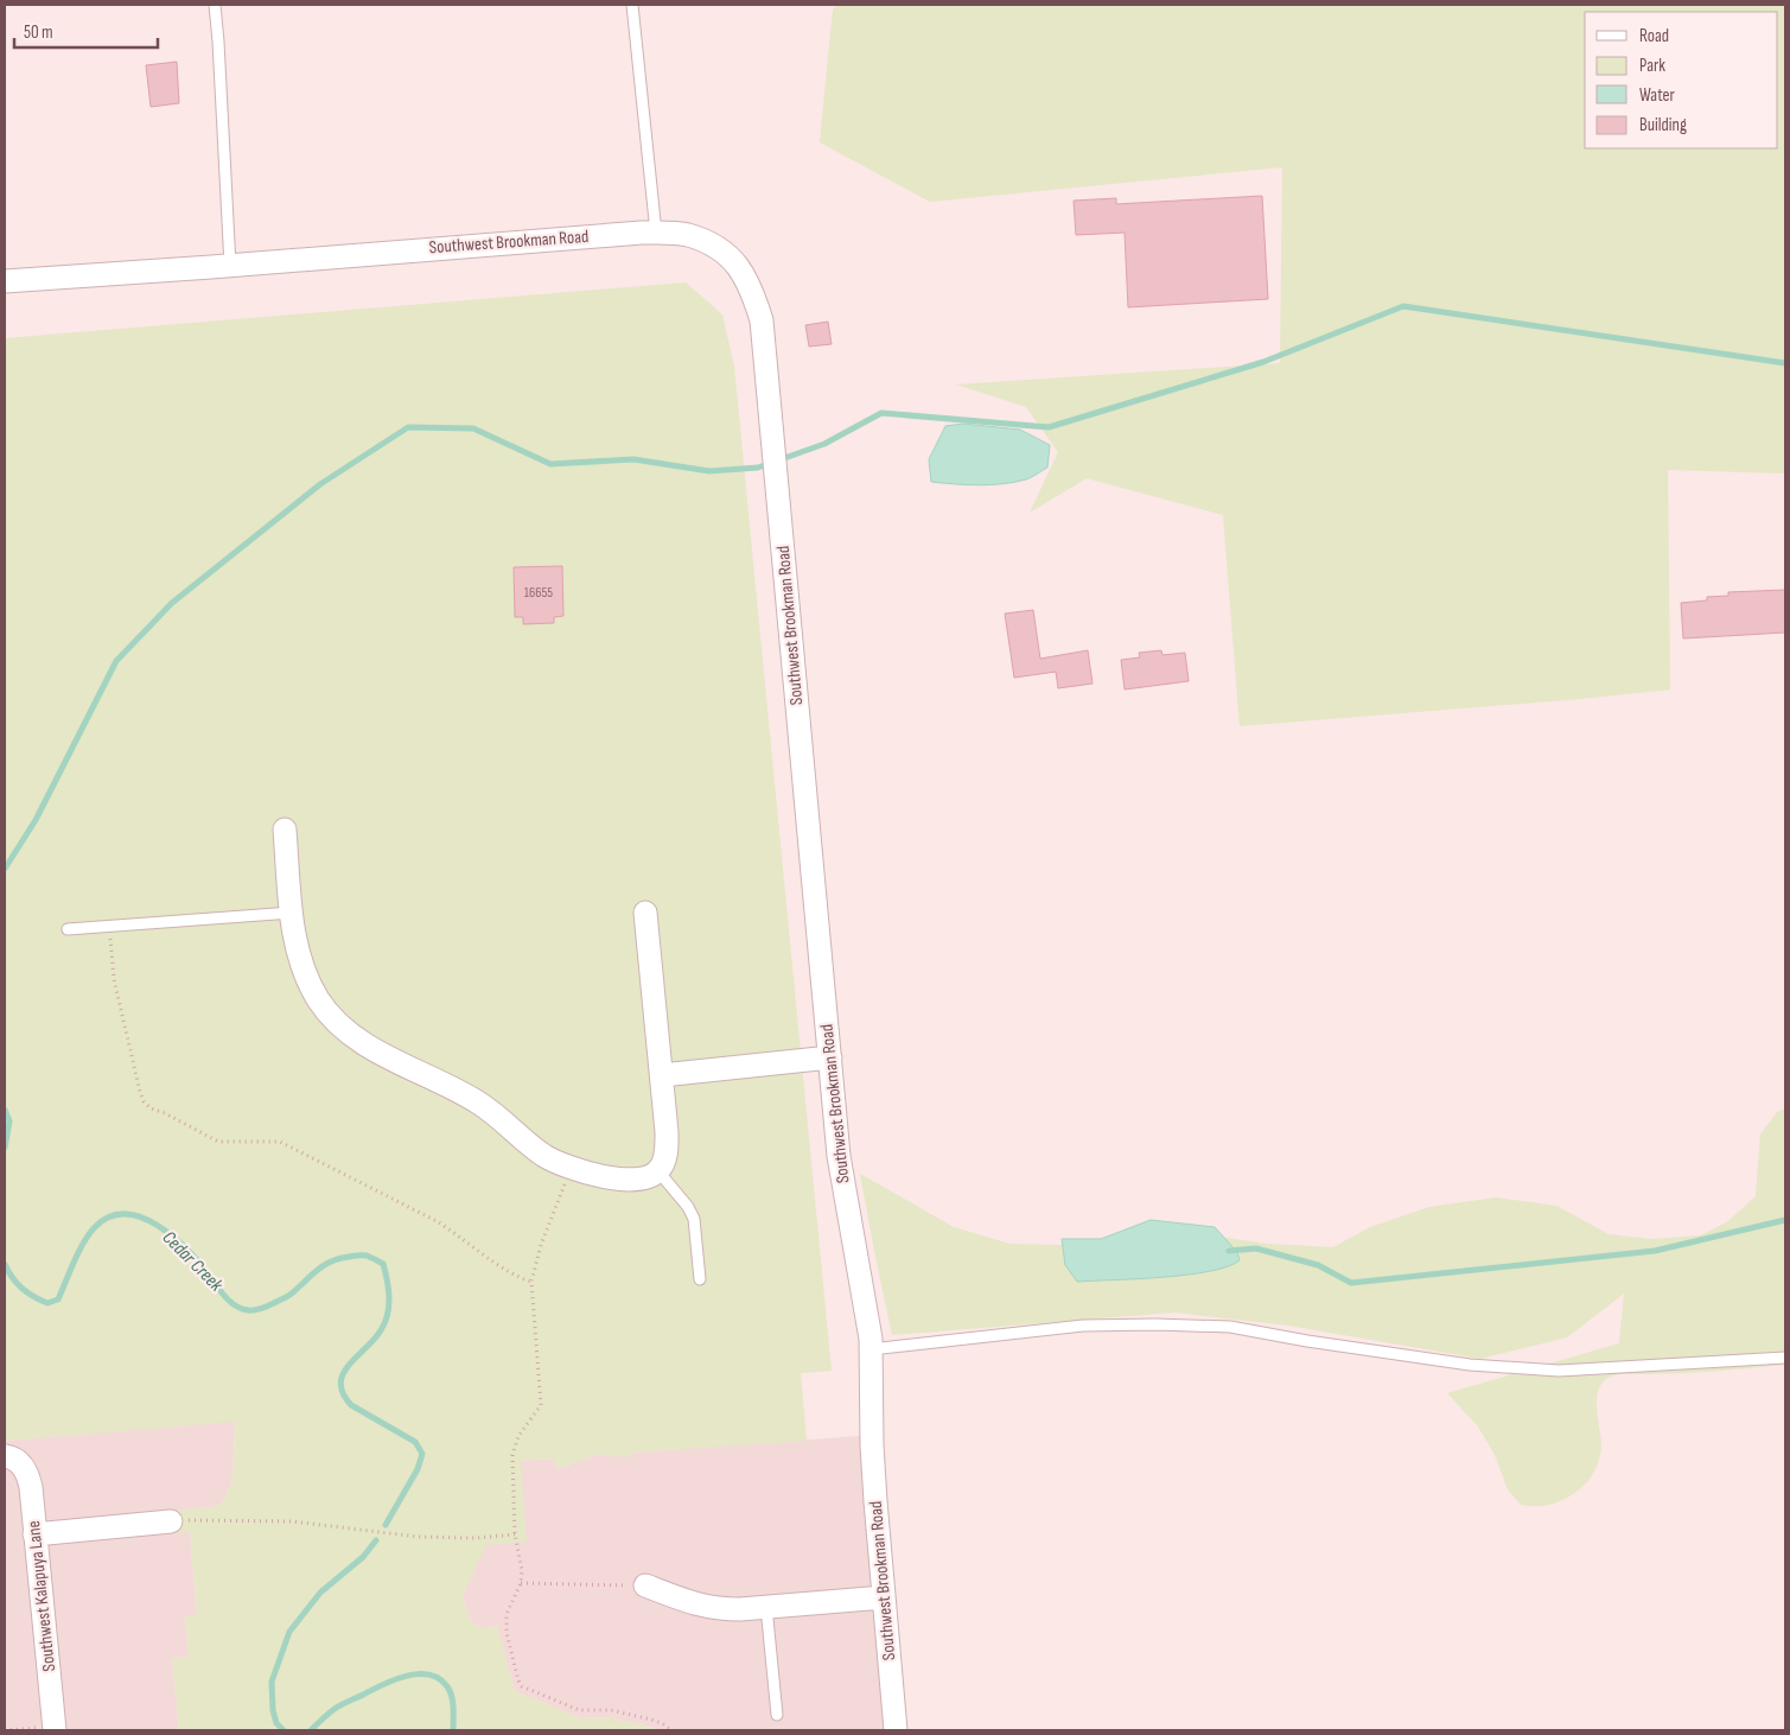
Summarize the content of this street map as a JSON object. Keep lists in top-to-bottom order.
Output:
{
  "streets": {
    "street": ["Southwest Brookman Road", "Southwest Kalapuya Lane"]
  },
  "water": ["Cedar Creek"],
  "house_numbers": ["16655"],
  "legend": [
    "Road",
    "Park",
    "Water",
    "Building"
  ],
  "scale_bar": "50 m"
}
